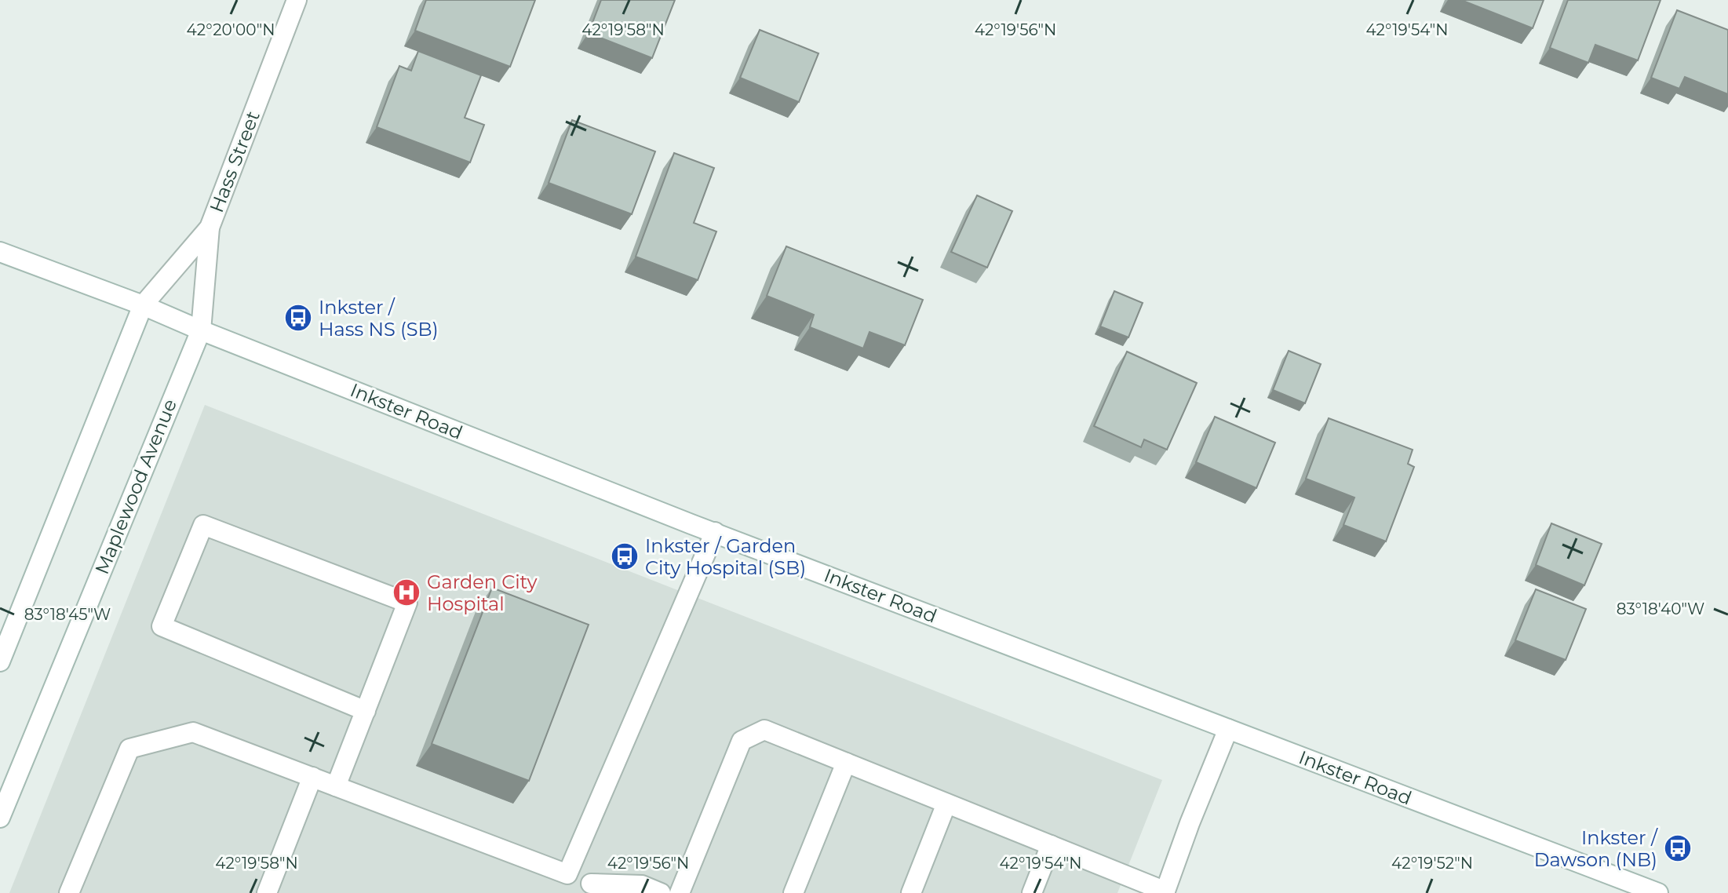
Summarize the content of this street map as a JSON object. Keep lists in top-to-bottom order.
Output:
{
  "streets": {
    "main road": ["Hass Street", "Inkster Road", "Maplewood Avenue"]
  },
  "crossings": [
    ["Hass Street", "Inkster Road"],
    ["Hass Street", "Maplewood Avenue"],
    ["Inkster Road", "Maplewood Avenue"]
  ],
  "places": {
    "bus stop": ["Inkster / Hass NS (SB)", "Inkster / Garden City Hospital (SB)", "Inkster / Dawson (NB)"],
    "hospital": ["Garden City Hospital"]
  },
  "coordinates": [
    "42°20'00\"N",
    "42°19'58\"N",
    "42°19'56\"N",
    "42°19'54\"N",
    "83°18'40\"W",
    "83°18'45\"W",
    "42°19'52\"N"
  ]
}
